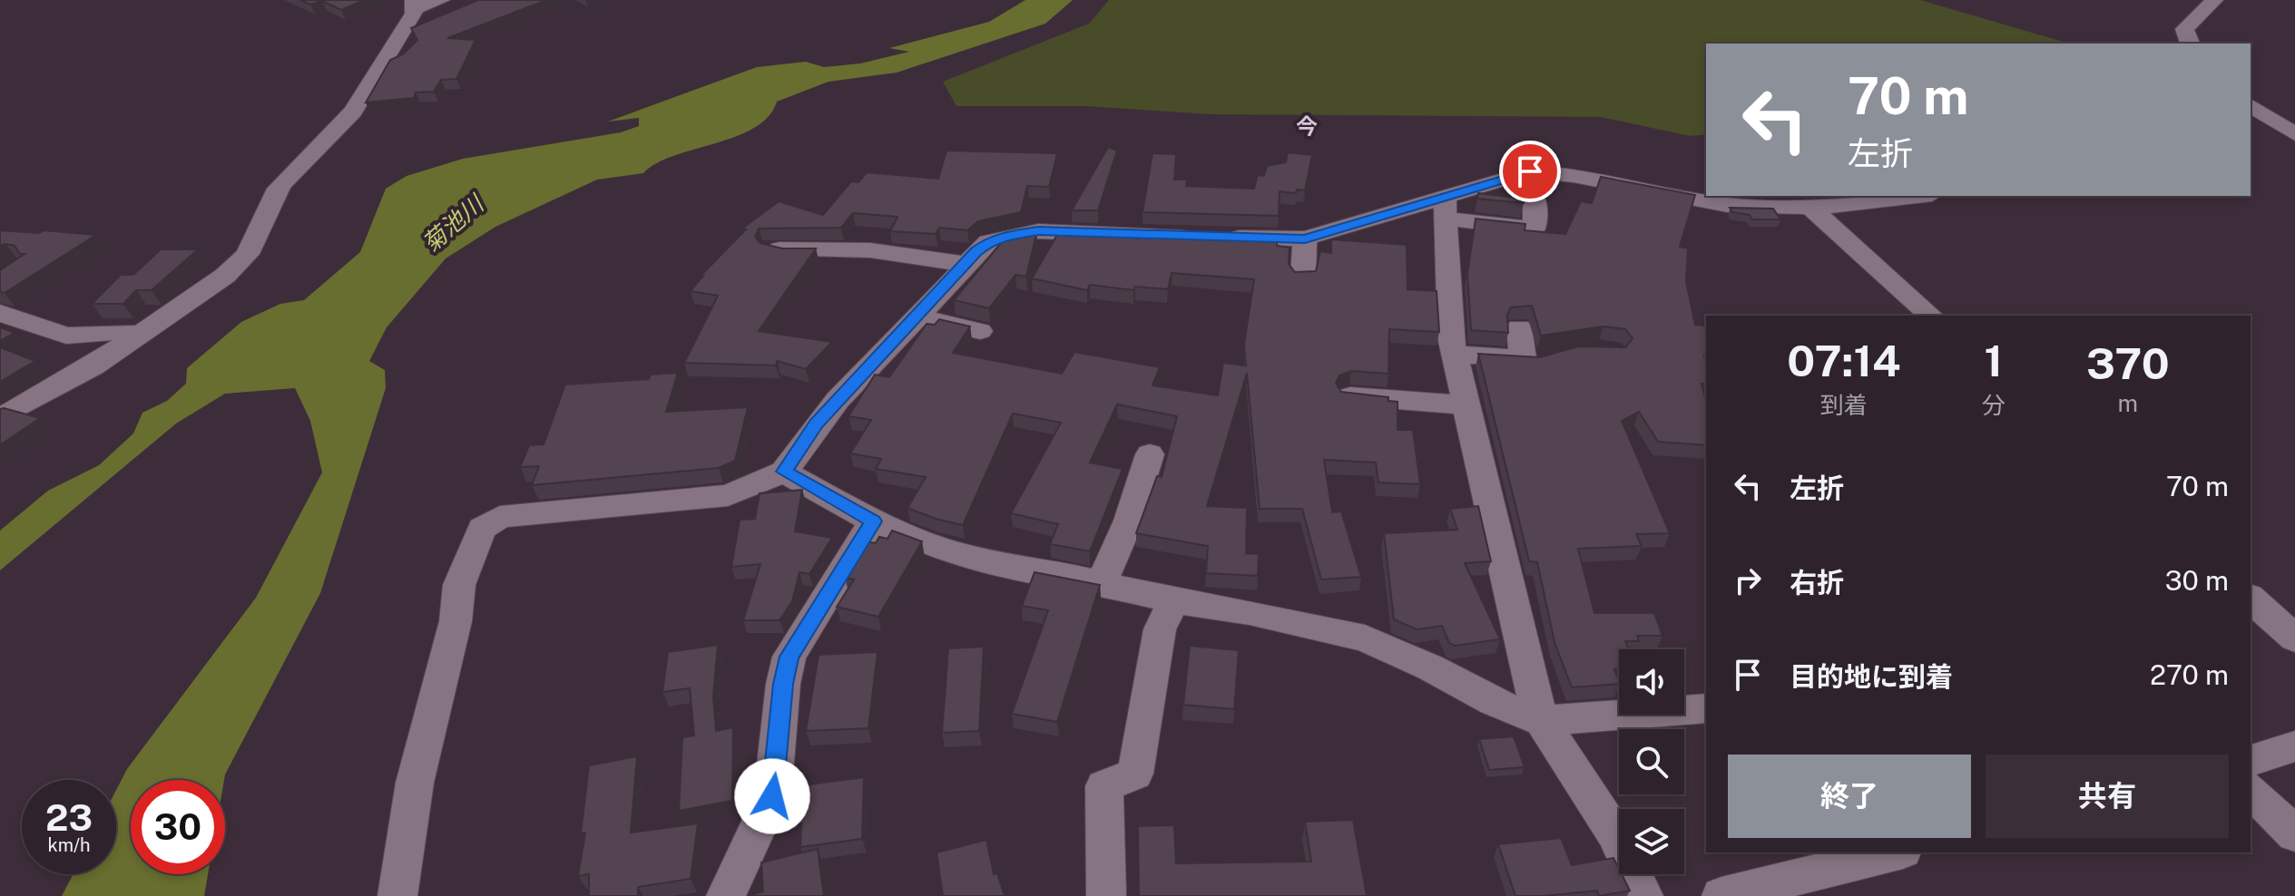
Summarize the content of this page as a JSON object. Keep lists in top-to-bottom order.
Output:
{
  "districts": ["今"],
  "water": ["菊池川"],
  "page": {
    "turn": ["70 m", "左折"],
    "eta": [
      "07:14",
      "到着",
      "1",
      "分",
      "370",
      "m"
    ],
    "list": [
      {
        "name": "左折",
        "value": "70 m"
      },
      {
        "name": "右折",
        "value": "30 m"
      },
      {
        "name": "目的地に到着",
        "value": "270 m"
      }
    ],
    "buttons": ["終了", "共有"],
    "speed": "23 km/h",
    "limit": "30"
  }
}
